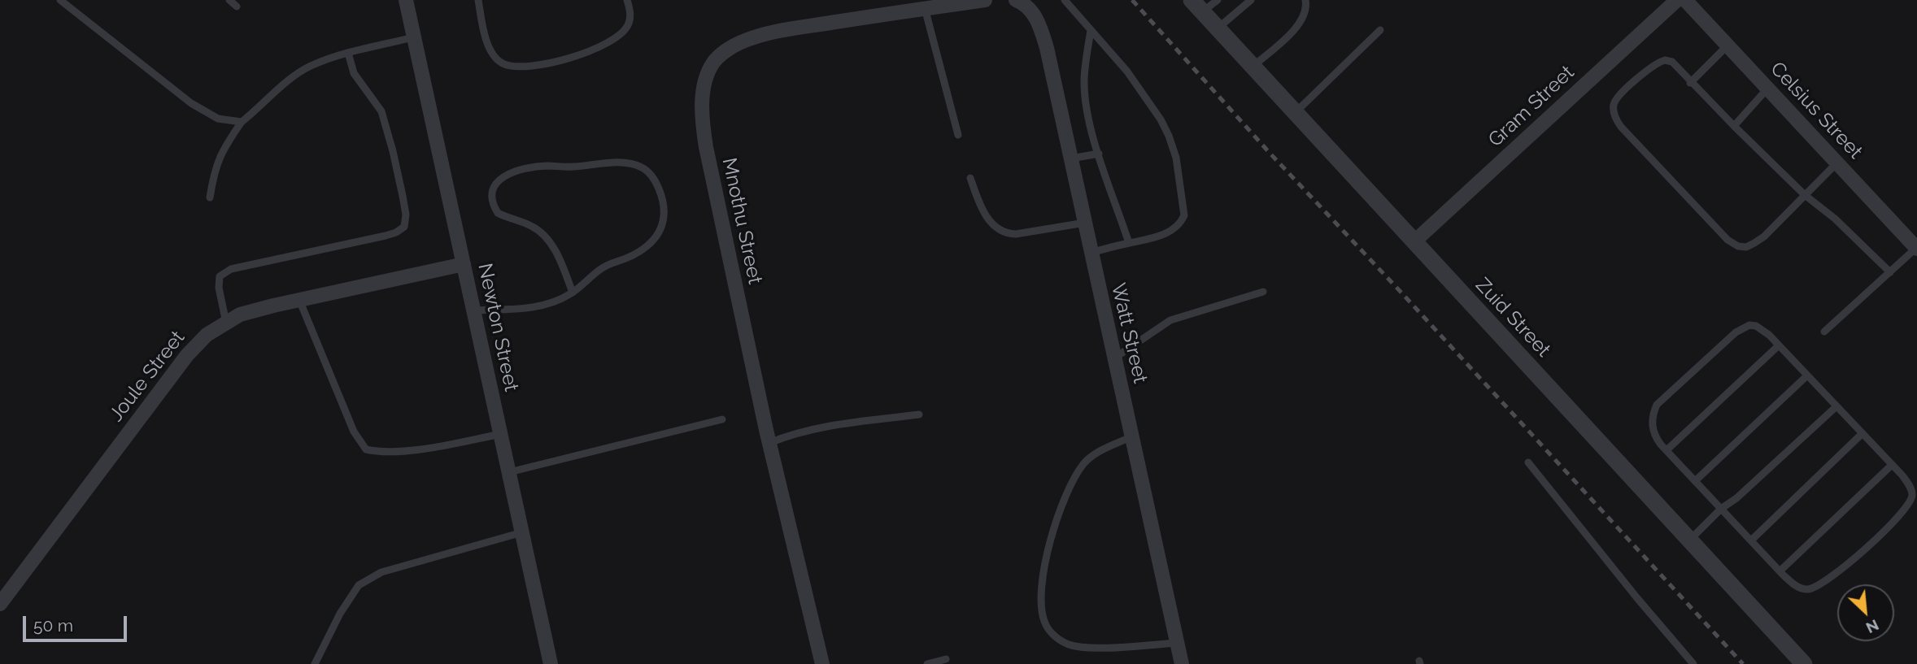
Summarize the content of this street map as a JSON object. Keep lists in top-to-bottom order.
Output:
{
  "streets": {
    "street": [
      "Gram Street",
      "Celsius Street",
      "Mnothu Street",
      "Zuid Street",
      "Newton Street",
      "Watt Street",
      "Joule Street"
    ]
  },
  "crossings": [
    ["Gram Street", "Zuid Street"],
    ["Newton Street", "Joule Street"]
  ],
  "scale_bar": "50 m",
  "north": "bottom right"
}
